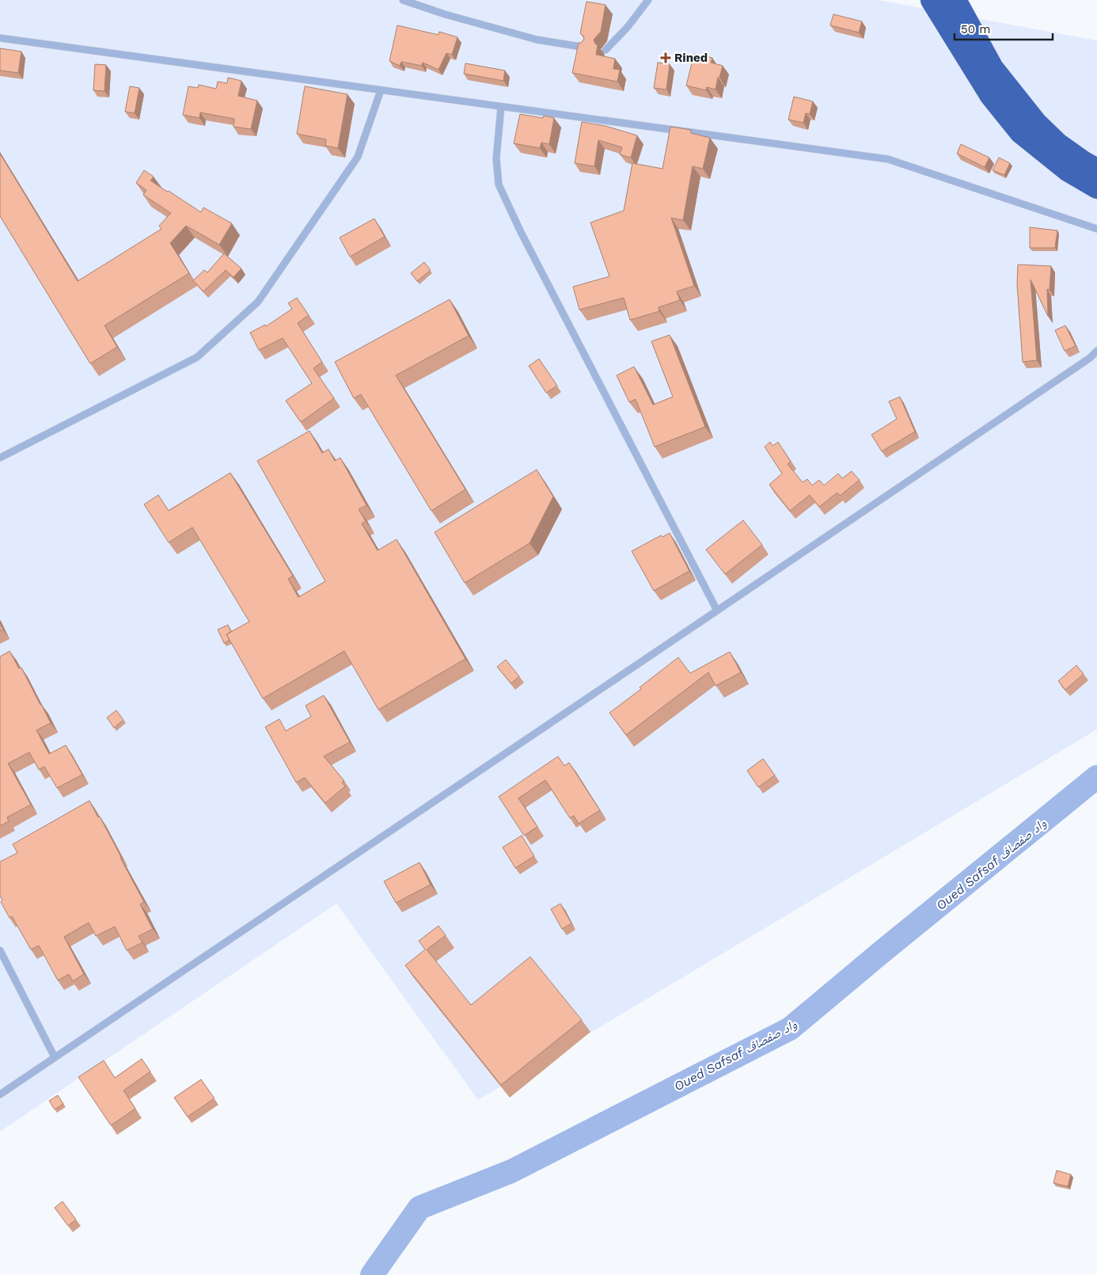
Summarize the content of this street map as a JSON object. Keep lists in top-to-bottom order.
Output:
{
  "water": ["Oued Safsaf واد صفصاف"],
  "places": {
    "health": ["Rined"]
  },
  "scale_bar": "50 m"
}
